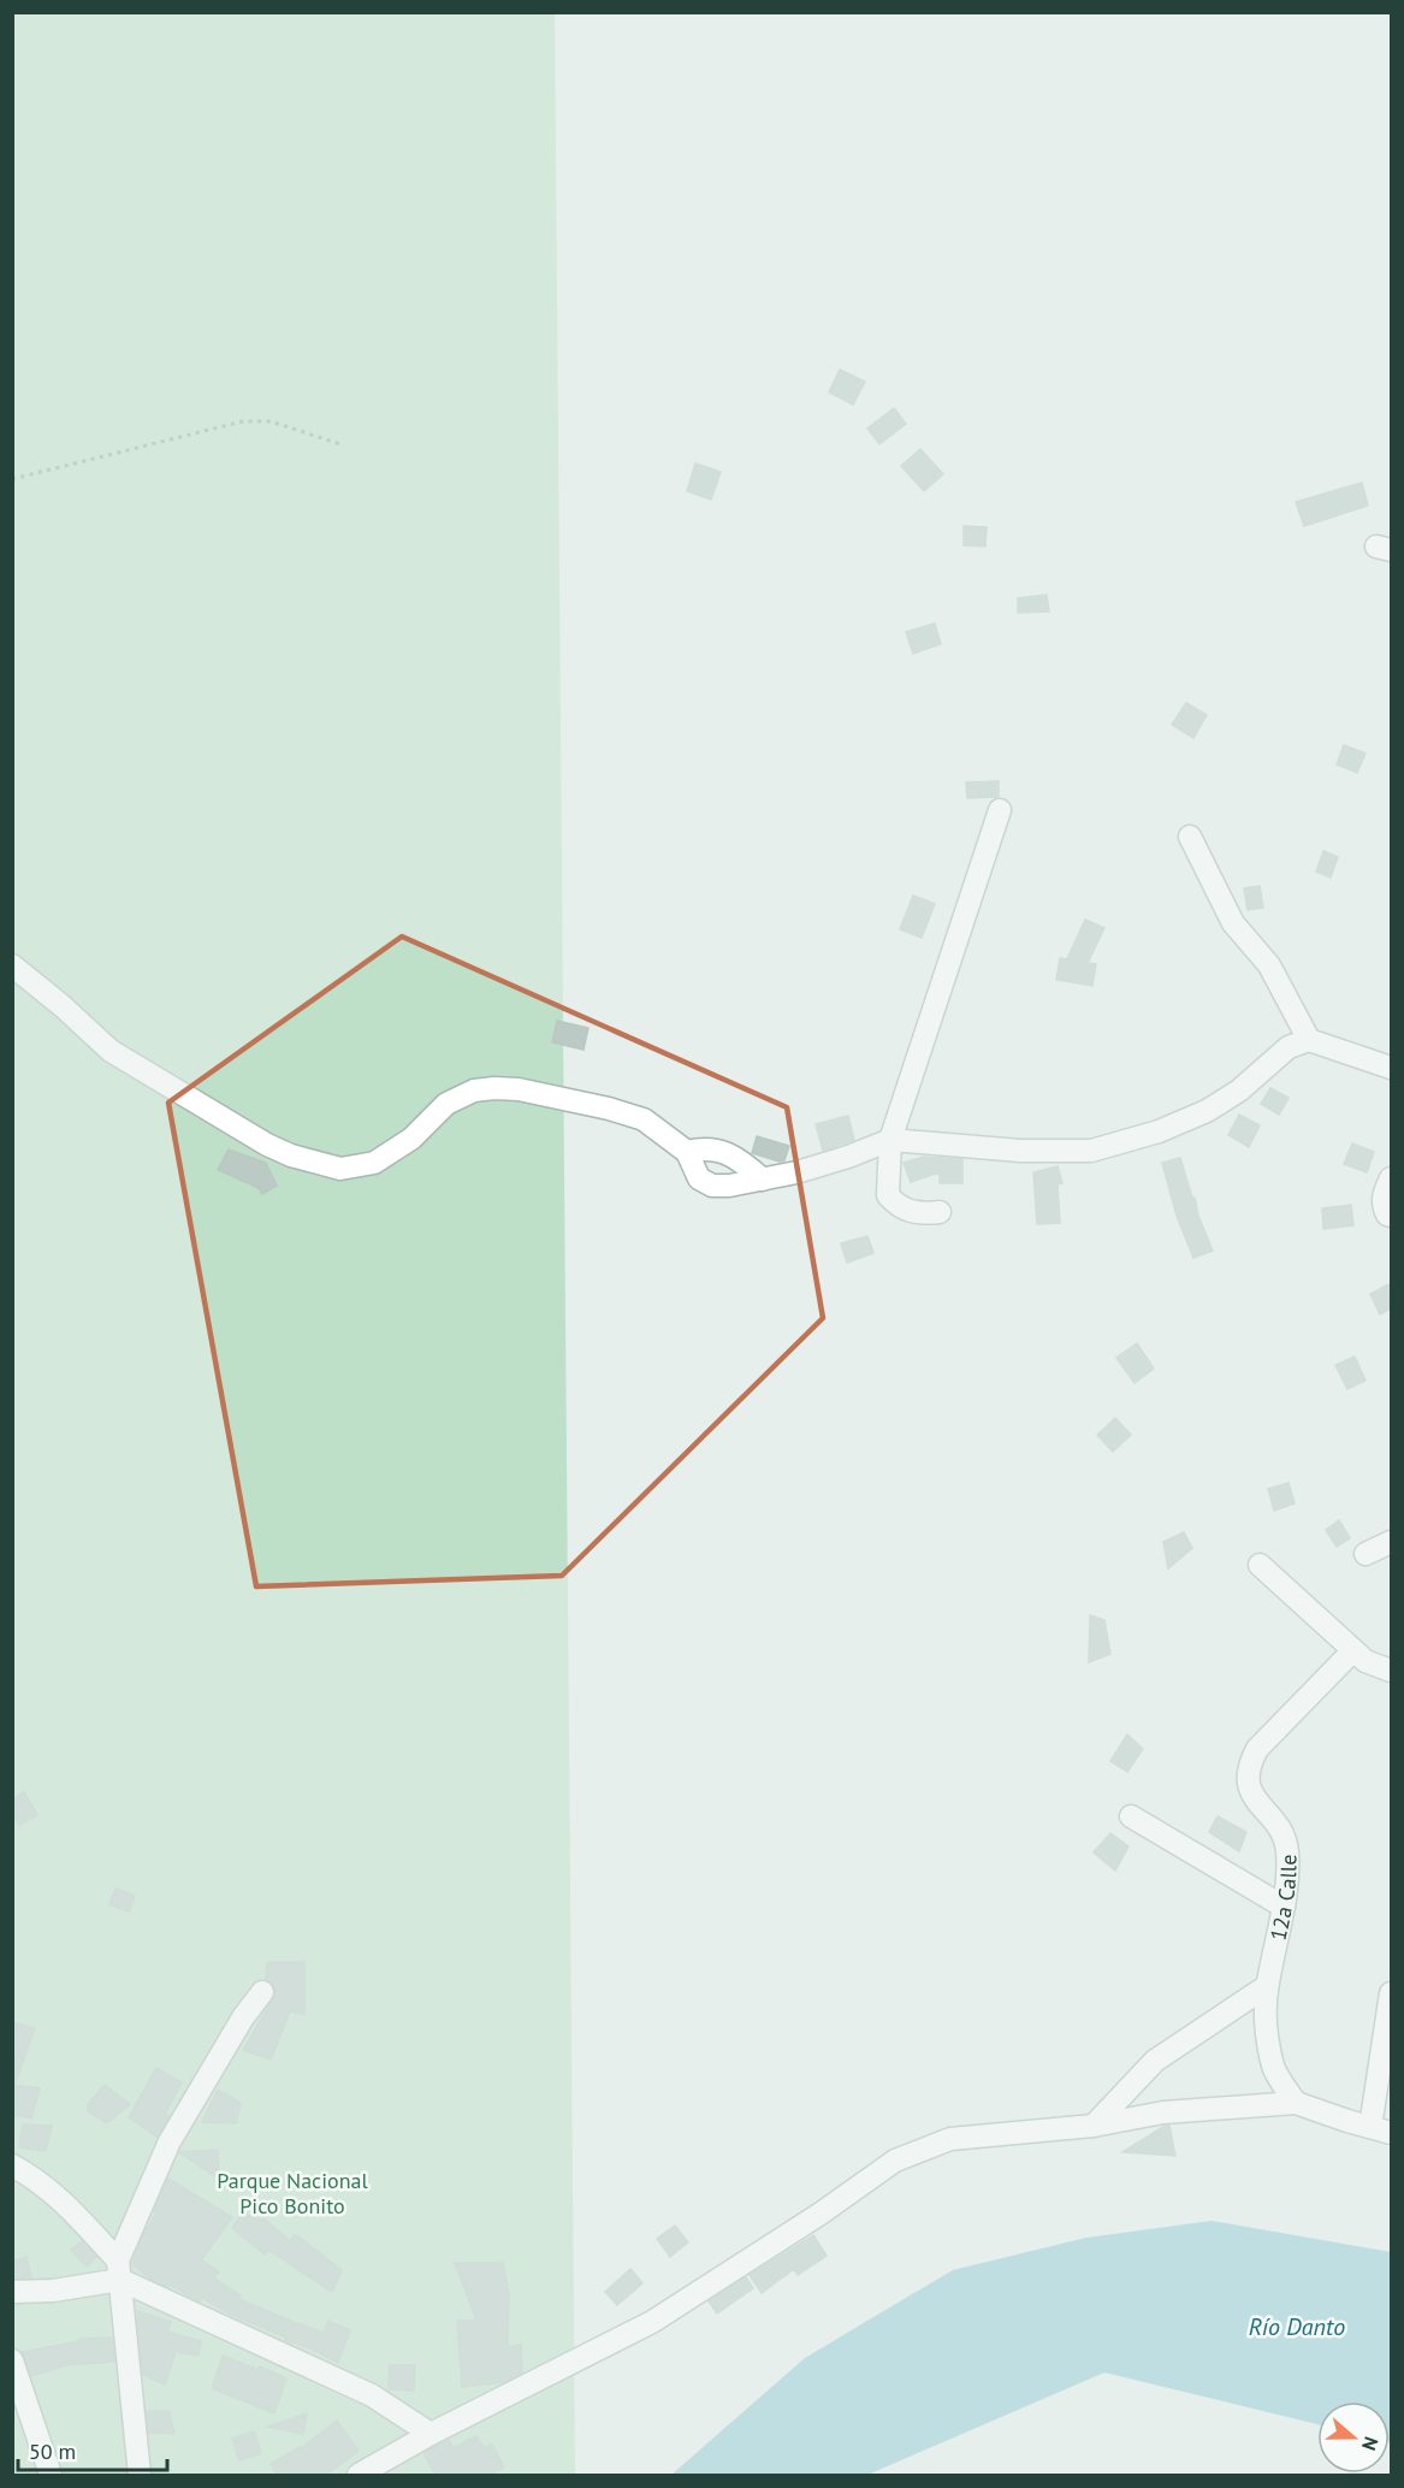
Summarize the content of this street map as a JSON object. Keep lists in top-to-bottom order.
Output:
{
  "streets": {
    "street": ["12a Calle"]
  },
  "water": ["Río Danto"],
  "parks": ["Parque Nacional Pico Bonito"],
  "scale_bar": "50 m",
  "north": "right"
}
